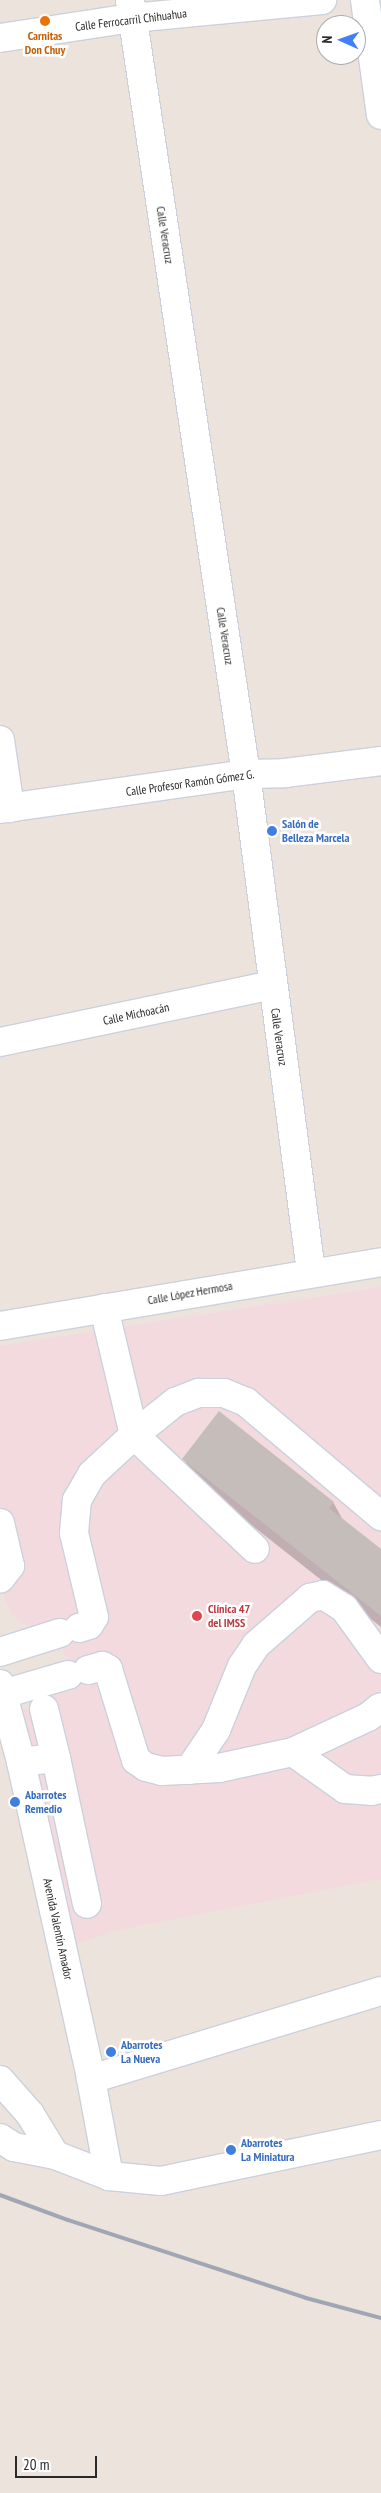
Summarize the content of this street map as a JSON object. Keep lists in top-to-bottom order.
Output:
{
  "streets": {
    "street": [
      "Calle Ferrocarril Chihuahua",
      "Calle Veracruz",
      "Calle Profesor Ramón Gómez G.",
      "Calle Michoacán",
      "Calle López Hermosa",
      "Avenida Valentín Amador"
    ]
  },
  "crossings": [
    ["Calle Ferrocarril Chihuahua", "Calle Veracruz"],
    ["Calle Veracruz", "Calle Profesor Ramón Gómez G."],
    ["Calle Veracruz", "Calle Michoacán"],
    ["Calle Veracruz", "Calle López Hermosa"]
  ],
  "places": [
    "Carnitas Don Chuy",
    "Salón de Belleza Marcela",
    "Clínica 47 del IMSS",
    "Abarrotes Remedio",
    "Abarrotes La Nueva",
    "Abarrotes La Miniatura"
  ],
  "scale_bar": "20 m",
  "north": "left"
}
